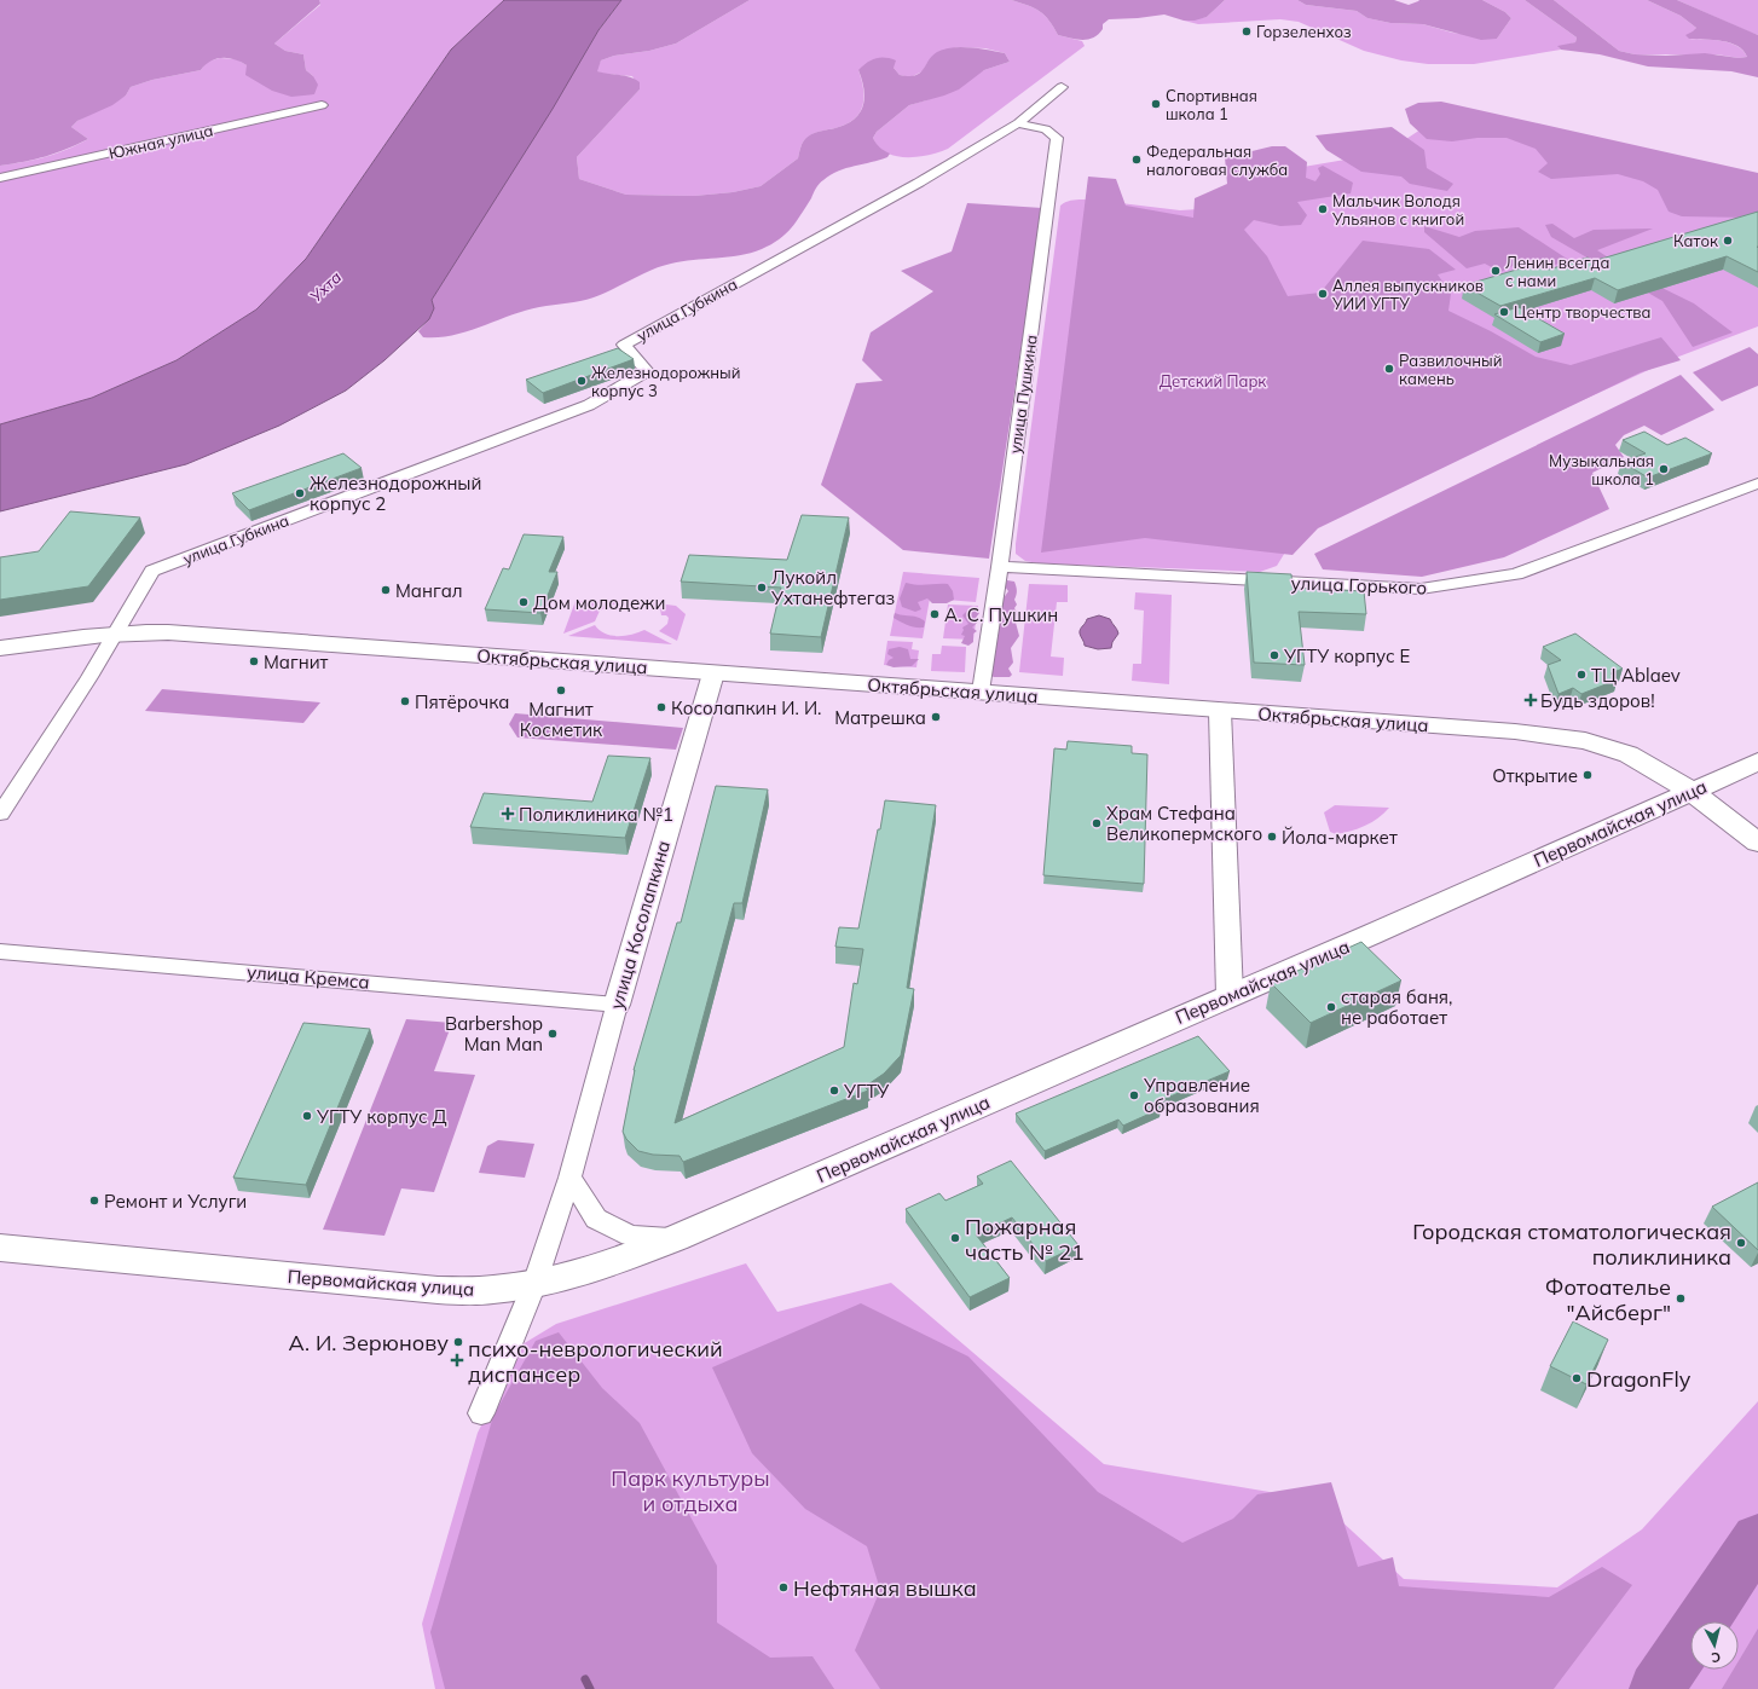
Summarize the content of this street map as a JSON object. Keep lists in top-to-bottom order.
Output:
{
  "streets": {
    "main road": ["Октябрьская улица", "Первомайская улица"],
    "street": [
      "Южная улица",
      "улица Губкина",
      "улица Пушкина",
      "улица Горького",
      "улица Косолапкина",
      "улица Кремса"
    ]
  },
  "crossings": [
    ["улица Губкина", "улица Пушкина"],
    ["улица Губкина", "Октябрьская улица"],
    ["улица Пушкина", "улица Горького"],
    ["улица Пушкина", "Октябрьская улица"],
    ["Октябрьская улица", "Первомайская улица"],
    ["Октябрьская улица", "улица Косолапкина"],
    ["Первомайская улица", "улица Косолапкина"],
    ["улица Косолапкина", "улица Кремса"]
  ],
  "water": ["Ухта"],
  "parks": ["Детский Парк", "Парк культуры и отдыха"],
  "places": {
    "other": [
      "Горзеленхоз",
      "Спортивная школа 1",
      "Федеральная налоговая служба",
      "Мальчик Володя Ульянов с книгой",
      "Каток",
      "Ленин всегда с нами",
      "Аллея выпускников УИИ УГТУ",
      "Центр творчества",
      "Развилочный камень",
      "Железнодорожный корпус 3",
      "Музыкальная школа 1",
      "Железнодорожный корпус 2",
      "Лукойл Ухтанефтегаз",
      "Мангал",
      "Дом молодежи",
      "А. С. Пушкин",
      "УГТУ корпус Е",
      "Магнит",
      "ТЦ Ablaev",
      "Магнит Косметик",
      "Пятёрочка",
      "Косолапкин И. И.",
      "Матрешка",
      "Открытие",
      "Храм Стефана Великопермского",
      "Йола-маркет",
      "старая баня, не работает",
      "Barbershop Man Man",
      "УГТУ",
      "Управление образования",
      "УГТУ корпус Д",
      "Ремонт и Услуги",
      "Пожарная часть № 21",
      "Городская стоматологическая поликлиника",
      "Фотоателье \"Айсберг\"",
      "А. И. Зерюнову",
      "DragonFly",
      "Нефтяная вышка"
    ],
    "health": ["Будь здоров!", "Поликлиника №1", "психо-неврологический диспансер"]
  },
  "north": "bottom"
}
